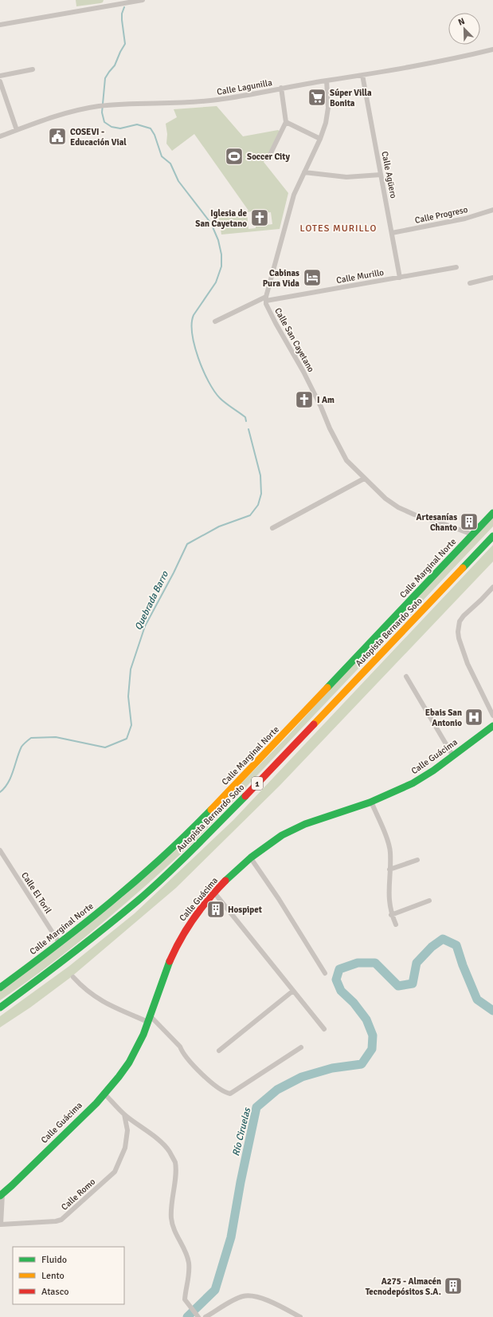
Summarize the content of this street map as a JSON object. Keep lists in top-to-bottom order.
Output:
{
  "streets": {
    "main road": [
      "Calle Marginal Norte",
      "Autopista Bernardo Soto",
      "Calle Guácima",
      "1"
    ],
    "street": [
      "Calle Lagunilla",
      "Calle Agüero",
      "Calle Progreso",
      "Calle Murillo",
      "Calle San Cayetano",
      "Calle El Toril",
      "Calle Romo"
    ]
  },
  "crossings": [
    ["Calle Lagunilla", "Calle Agüero"],
    ["Calle Agüero", "Calle Progreso"],
    ["Calle Agüero", "Calle Murillo"],
    ["Calle Murillo", "Calle San Cayetano"],
    ["Calle San Cayetano", "Calle Marginal Norte"],
    ["Calle Marginal Norte", "Calle El Toril"],
    ["Calle Guácima", "Calle Romo"]
  ],
  "districts": ["LOTES MURILLO"],
  "water": ["Quebrada Barro", "Río Ciruelas"],
  "places": {
    "supermarket": ["Súper Villa Bonita"],
    "public building": ["COSEVI - Educación Vial"],
    "sports": ["Soccer City"],
    "church": ["Iglesia de San Cayetano", "I Am"],
    "hotel": ["Cabinas Pura Vida"],
    "building": ["Artesanías Chanto", "Hospipet", "A275 - Almacén Tecnodepósitos S.A."],
    "hospital": ["Ebais San Antonio"]
  },
  "legend": ["Fluido", "Lento", "Atasco"],
  "north": "top left"
}
